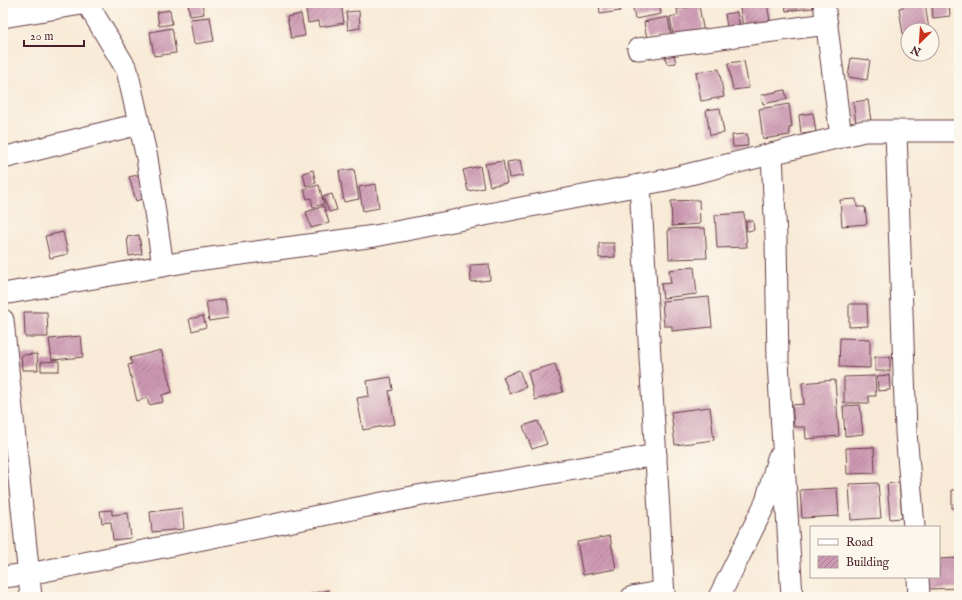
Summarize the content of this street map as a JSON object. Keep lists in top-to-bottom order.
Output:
{
  "legend": ["Road", "Building"],
  "scale_bar": "20 m",
  "north": "bottom left"
}
